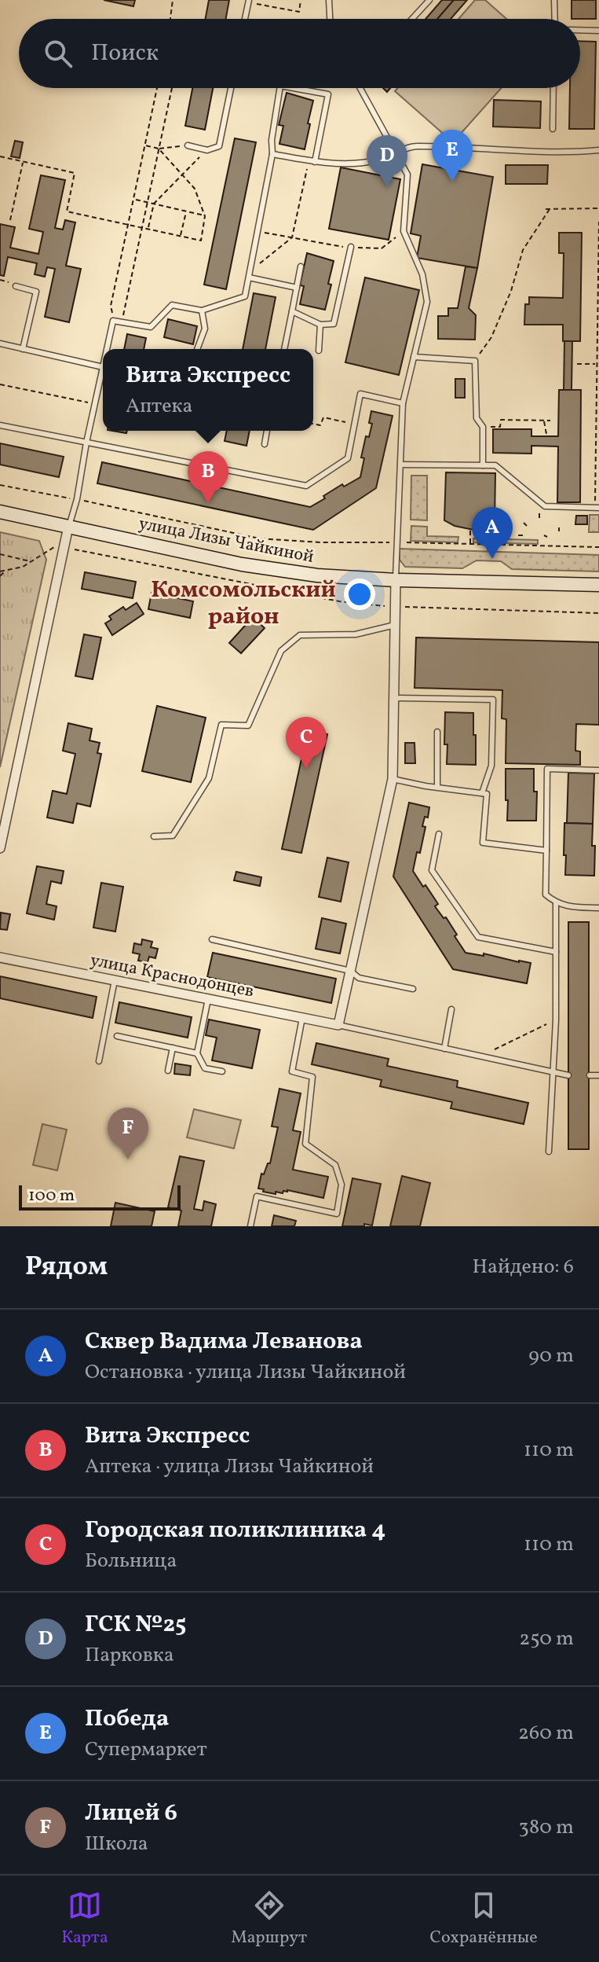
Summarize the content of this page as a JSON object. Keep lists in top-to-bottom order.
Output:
{
  "streets": {
    "main road": ["улица Лизы Чайкиной"],
    "street": ["улица Краснодонцев"]
  },
  "districts": ["Комсомольский район"],
  "scale_bar": "100 m",
  "page": {
    "search": "Поиск",
    "pins": [
      "E",
      "D",
      "B",
      "A",
      "C",
      "F"
    ],
    "popup": ["Вита Экспресс", "Аптека"],
    "scale": "100 m",
    "heading": ["Рядом", "Найдено: 6"],
    "list": [
      {
        "mark": "A",
        "name": "Сквер Вадима Леванова",
        "note": "Остановка · улица Лизы Чайкиной",
        "value": "90 m"
      },
      {
        "mark": "B",
        "name": "Вита Экспресс",
        "note": "Аптека · улица Лизы Чайкиной",
        "value": "110 m"
      },
      {
        "mark": "C",
        "name": "Городская поликлиника 4",
        "note": "Больница",
        "value": "110 m"
      },
      {
        "mark": "D",
        "name": "ГСК №25",
        "note": "Парковка",
        "value": "250 m"
      },
      {
        "mark": "E",
        "name": "Победа",
        "note": "Супермаркет",
        "value": "260 m"
      },
      {
        "mark": "F",
        "name": "Лицей 6",
        "note": "Школа",
        "value": "380 m"
      }
    ],
    "nav": ["Карта", "Маршрут", "Сохранённые"]
  }
}
